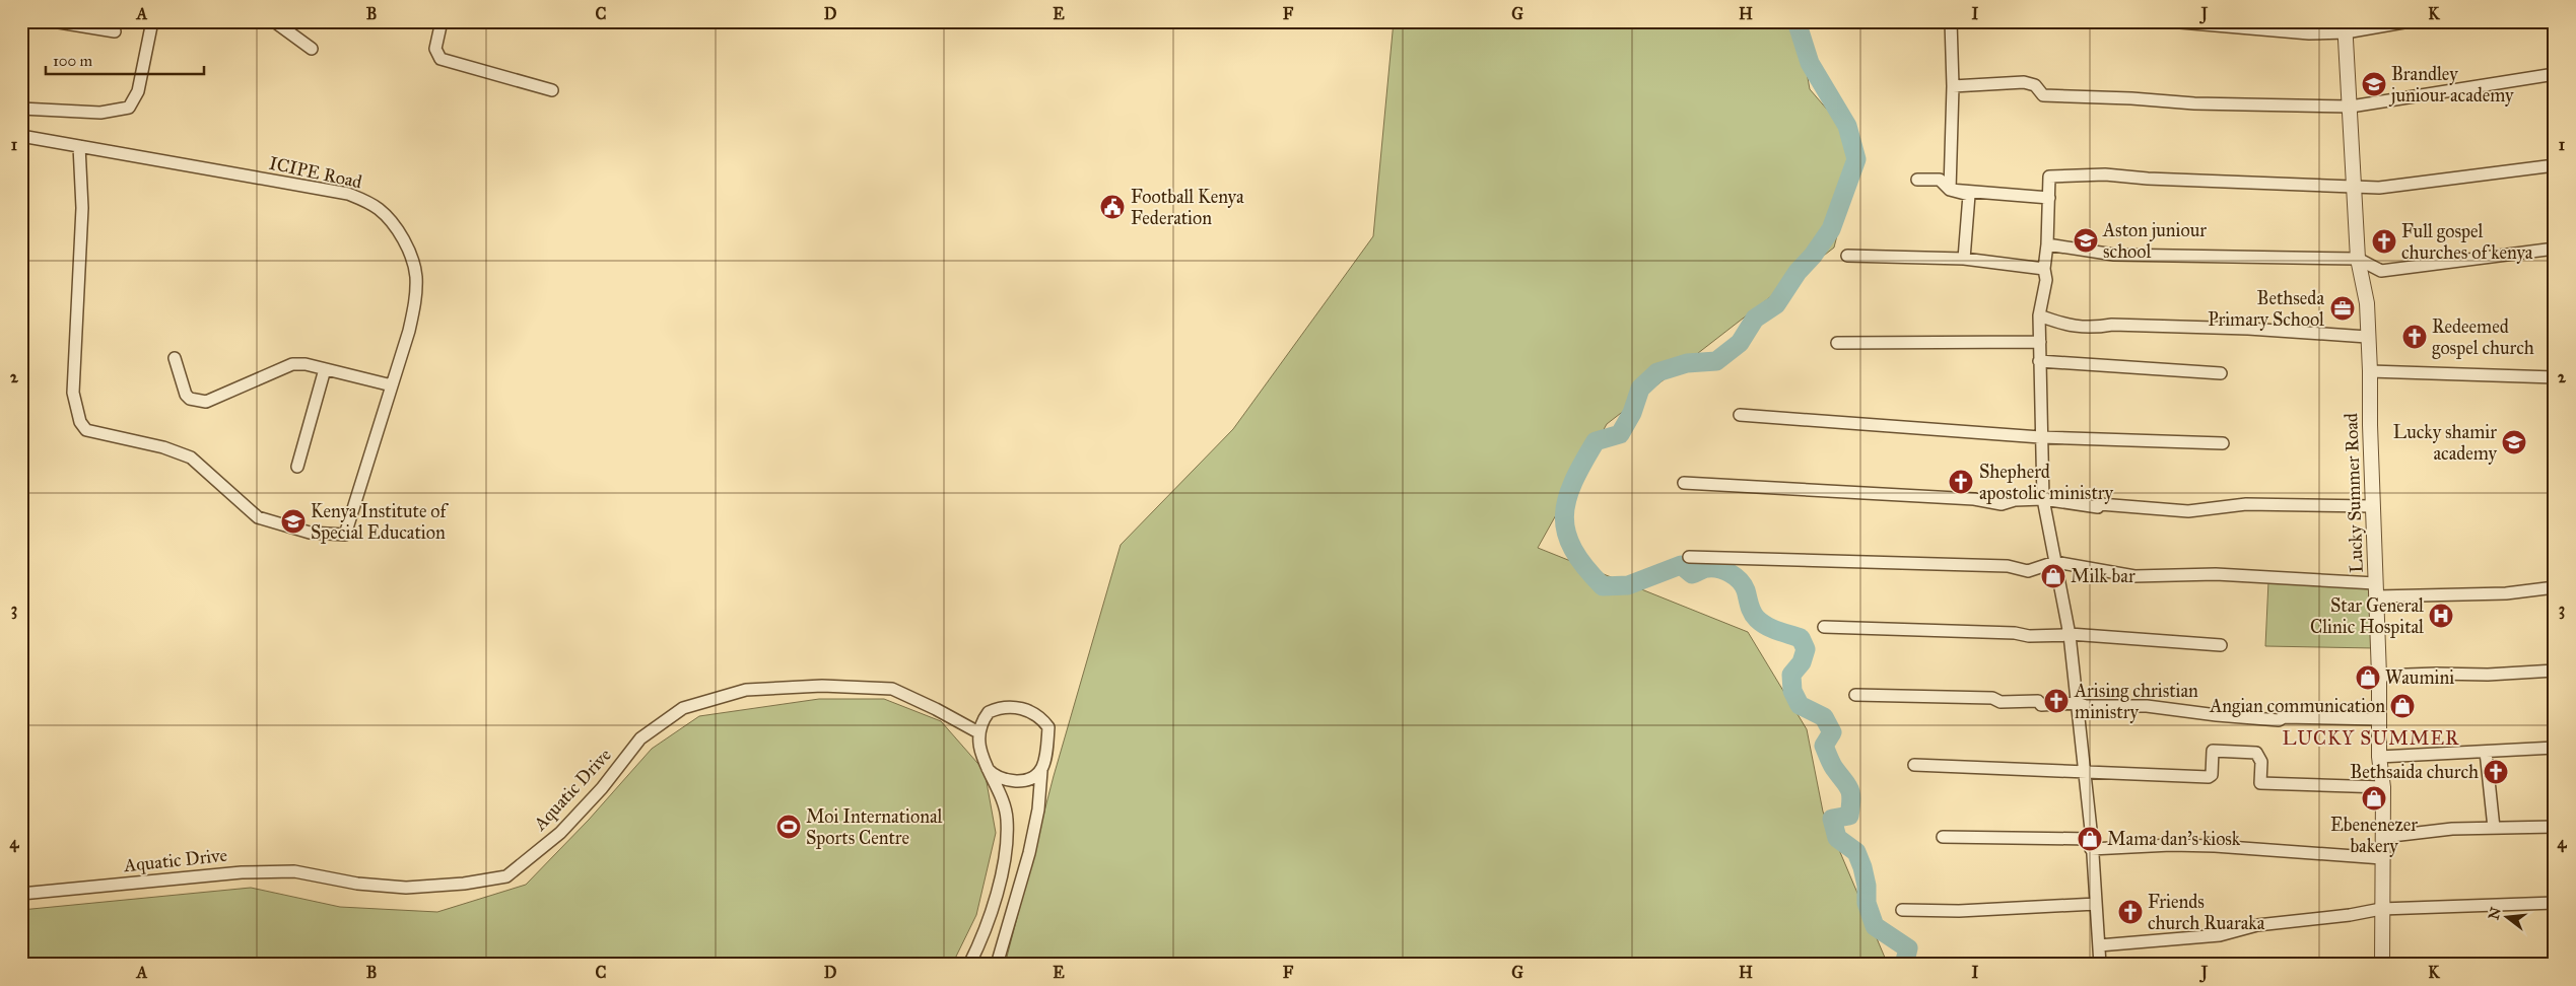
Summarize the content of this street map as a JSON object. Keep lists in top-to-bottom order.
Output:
{
  "streets": {
    "street": ["ICIPE Road", "Lucky Summer Road", "Aquatic Drive"]
  },
  "districts": ["LUCKY SUMMER"],
  "places": {
    "school or university": [
      "Brandley juniour academy",
      "Aston juniour school",
      "Lucky shamir academy",
      "Kenya Institute of Special Education"
    ],
    "public building": ["Football Kenya Federation"],
    "church": [
      "Full gospel churches of kenya",
      "Redeemed gospel church",
      "Shepherd apostolic ministry",
      "Arising christian ministry",
      "Bethsaida church",
      "Friends church Ruaraka"
    ],
    "office": ["Bethseda Primary School"],
    "shop": [
      "Milk bar",
      "Waumini",
      "Angian communication",
      "Ebenenezer bakery",
      "Mama dan's kiosk"
    ],
    "hospital": ["Star General Clinic Hospital"],
    "sports": ["Moi International Sports Centre"]
  },
  "scale_bar": "100 m",
  "north": "left",
  "grid": {
    "columns": [
      "A",
      "B",
      "C",
      "D",
      "E",
      "F",
      "G",
      "H",
      "I",
      "J",
      "K"
    ],
    "rows": [
      "1",
      "2",
      "3",
      "4"
    ]
  }
}
